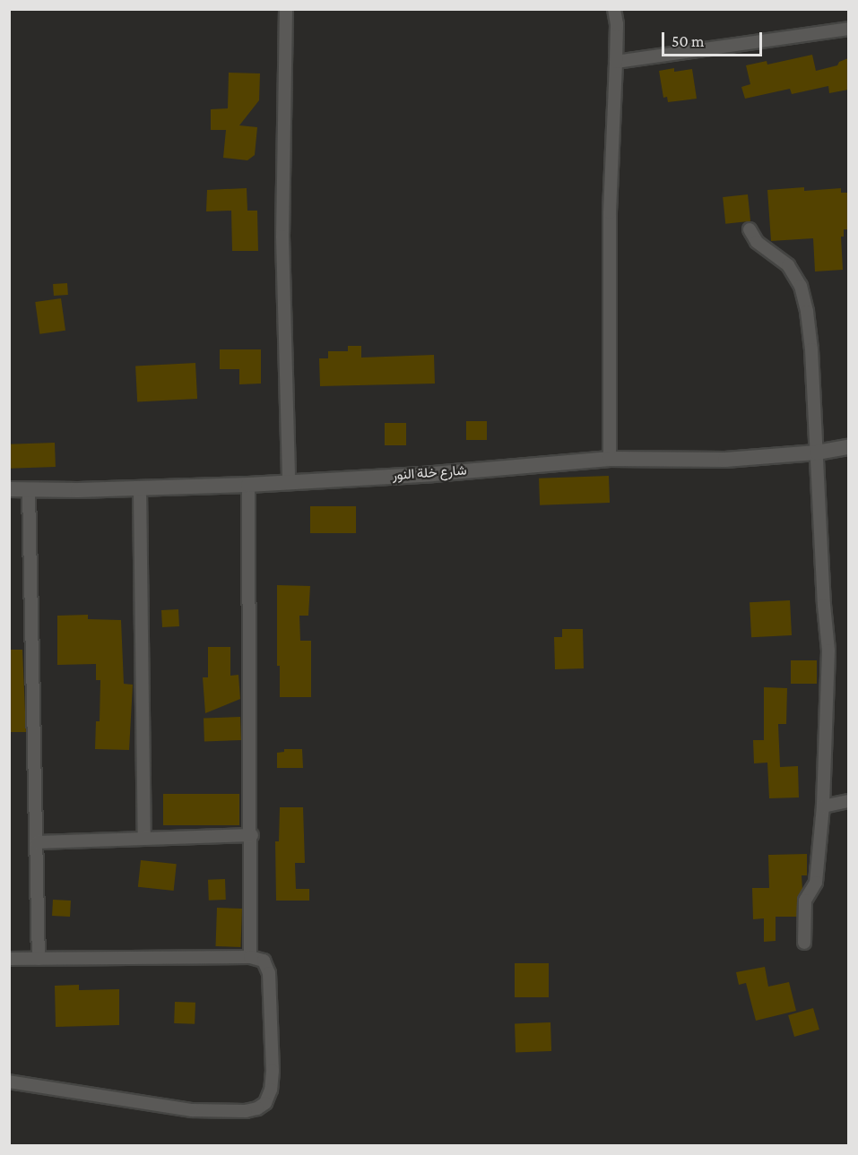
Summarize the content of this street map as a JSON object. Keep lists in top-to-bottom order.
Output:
{
  "streets": {
    "street": ["شارع خلة النور"]
  },
  "scale_bar": "50 m"
}
